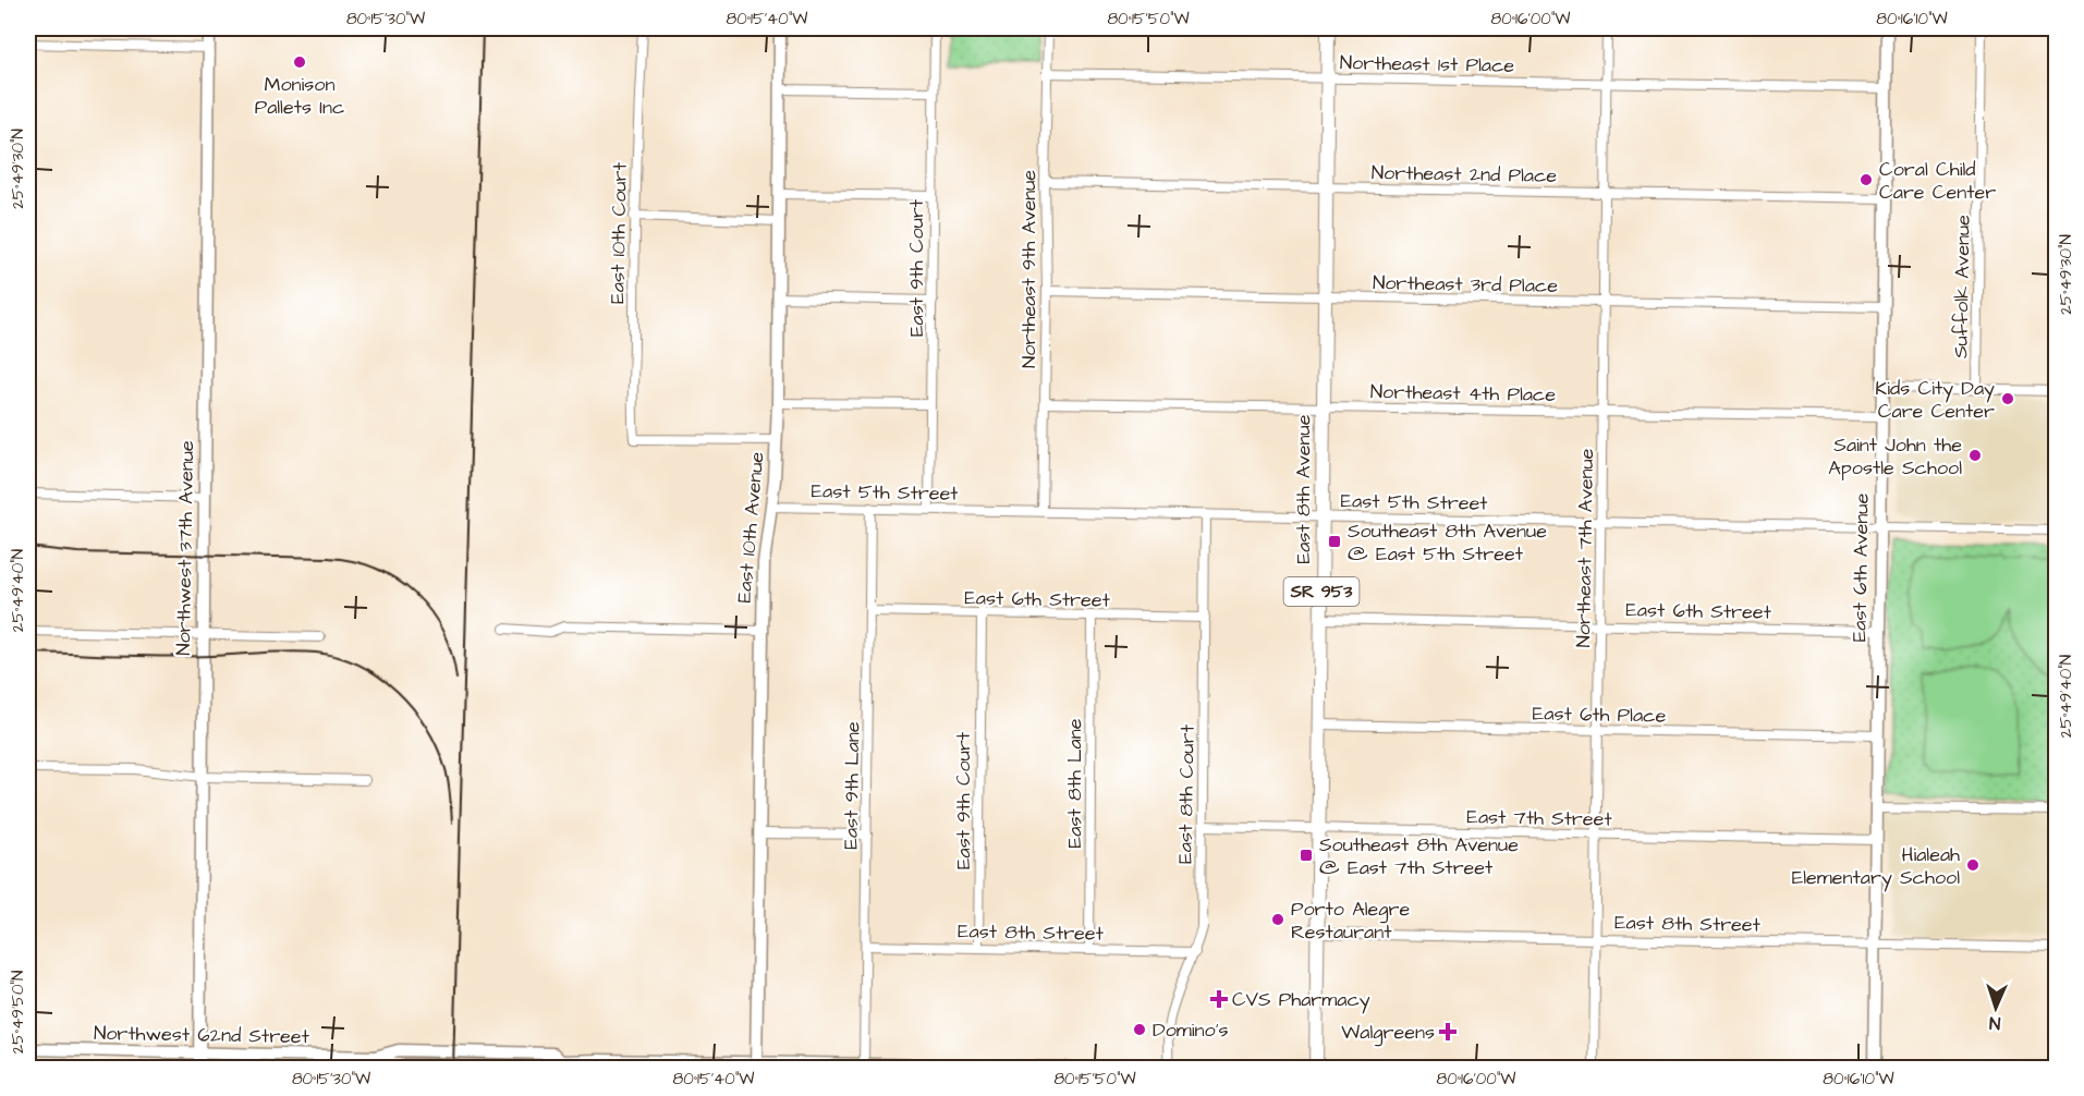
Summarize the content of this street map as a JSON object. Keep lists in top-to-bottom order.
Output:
{
  "streets": {
    "main road": ["East 8th Avenue", "SR 953"],
    "street": [
      "Northeast 1st Place",
      "Northeast 2nd Place",
      "East 10th Court",
      "East 9th Court",
      "Northeast 9th Avenue",
      "Northeast 3rd Place",
      "Suffolk Avenue",
      "Northeast 4th Place",
      "East 5th Street",
      "East 10th Avenue",
      "Northwest 37th Avenue",
      "Northeast 7th Avenue",
      "East 6th Avenue",
      "East 6th Street",
      "East 6th Place",
      "East 8th Lane",
      "East 9th Lane",
      "East 8th Court",
      "East 7th Street",
      "East 8th Street",
      "Northwest 62nd Street"
    ]
  },
  "crossings": [
    ["Northeast 1st Place", "Northeast 9th Avenue"],
    ["Northeast 1st Place", "East 8th Avenue"],
    ["Northeast 1st Place", "Northeast 7th Avenue"],
    ["Northeast 1st Place", "East 6th Avenue"],
    ["Northeast 2nd Place", "Northeast 9th Avenue"],
    ["Northeast 2nd Place", "East 8th Avenue"],
    ["Northeast 2nd Place", "Northeast 7th Avenue"],
    ["Northeast 2nd Place", "East 6th Avenue"],
    ["East 10th Court", "East 10th Avenue"],
    ["East 9th Court", "East 5th Street"],
    ["East 9th Court", "East 6th Street"],
    ["East 9th Court", "East 8th Street"],
    ["Northeast 9th Avenue", "Northeast 3rd Place"],
    ["Northeast 9th Avenue", "Northeast 4th Place"],
    ["Northeast 9th Avenue", "East 5th Street"],
    ["Northeast 3rd Place", "East 8th Avenue"],
    ["Northeast 3rd Place", "Northeast 7th Avenue"],
    ["Northeast 3rd Place", "East 6th Avenue"],
    ["Northeast 4th Place", "East 8th Avenue"],
    ["Northeast 4th Place", "Northeast 7th Avenue"],
    ["Northeast 4th Place", "East 6th Avenue"],
    ["East 8th Avenue", "East 5th Street"],
    ["East 8th Avenue", "East 6th Street"],
    ["East 8th Avenue", "East 6th Place"],
    ["East 8th Avenue", "East 7th Street"],
    ["East 8th Avenue", "East 8th Street"],
    ["East 5th Street", "East 10th Avenue"],
    ["East 5th Street", "Northeast 7th Avenue"],
    ["East 5th Street", "East 6th Avenue"],
    ["East 5th Street", "East 9th Lane"],
    ["East 5th Street", "East 8th Court"],
    ["Northwest 37th Avenue", "Northwest 62nd Street"],
    ["Northeast 7th Avenue", "East 6th Street"],
    ["Northeast 7th Avenue", "East 6th Place"],
    ["Northeast 7th Avenue", "East 7th Street"],
    ["Northeast 7th Avenue", "East 8th Street"],
    ["East 6th Avenue", "East 6th Street"],
    ["East 6th Avenue", "East 6th Place"],
    ["East 6th Avenue", "East 7th Street"],
    ["East 6th Avenue", "East 8th Street"],
    ["East 6th Street", "East 8th Lane"],
    ["East 6th Street", "East 9th Lane"],
    ["East 6th Street", "East 8th Court"],
    ["East 8th Lane", "East 8th Street"],
    ["East 9th Lane", "East 8th Street"],
    ["East 8th Court", "East 7th Street"],
    ["East 8th Court", "East 8th Street"]
  ],
  "places": {
    "other": [
      "Monison Pallets Inc",
      "Coral Child Care Center",
      "Kids City Day Care Center",
      "Saint John the Apostle School",
      "Hialeah Elementary School",
      "Porto Alegre Restaurant",
      "Domino's"
    ],
    "transit": ["Southeast 8th Avenue @ East 5th Street", "Southeast 8th Avenue @ East 7th Street"],
    "health": ["CVS Pharmacy", "Walgreens"]
  },
  "north": "bottom",
  "coordinates": [
    "80°15'30\"W",
    "80°15'40\"W",
    "80°15'50\"W",
    "80°16'00\"W",
    "80°16'10\"W",
    "25°49'30\"N",
    "25°49'40\"N",
    "25°49'50\"N"
  ]
}
